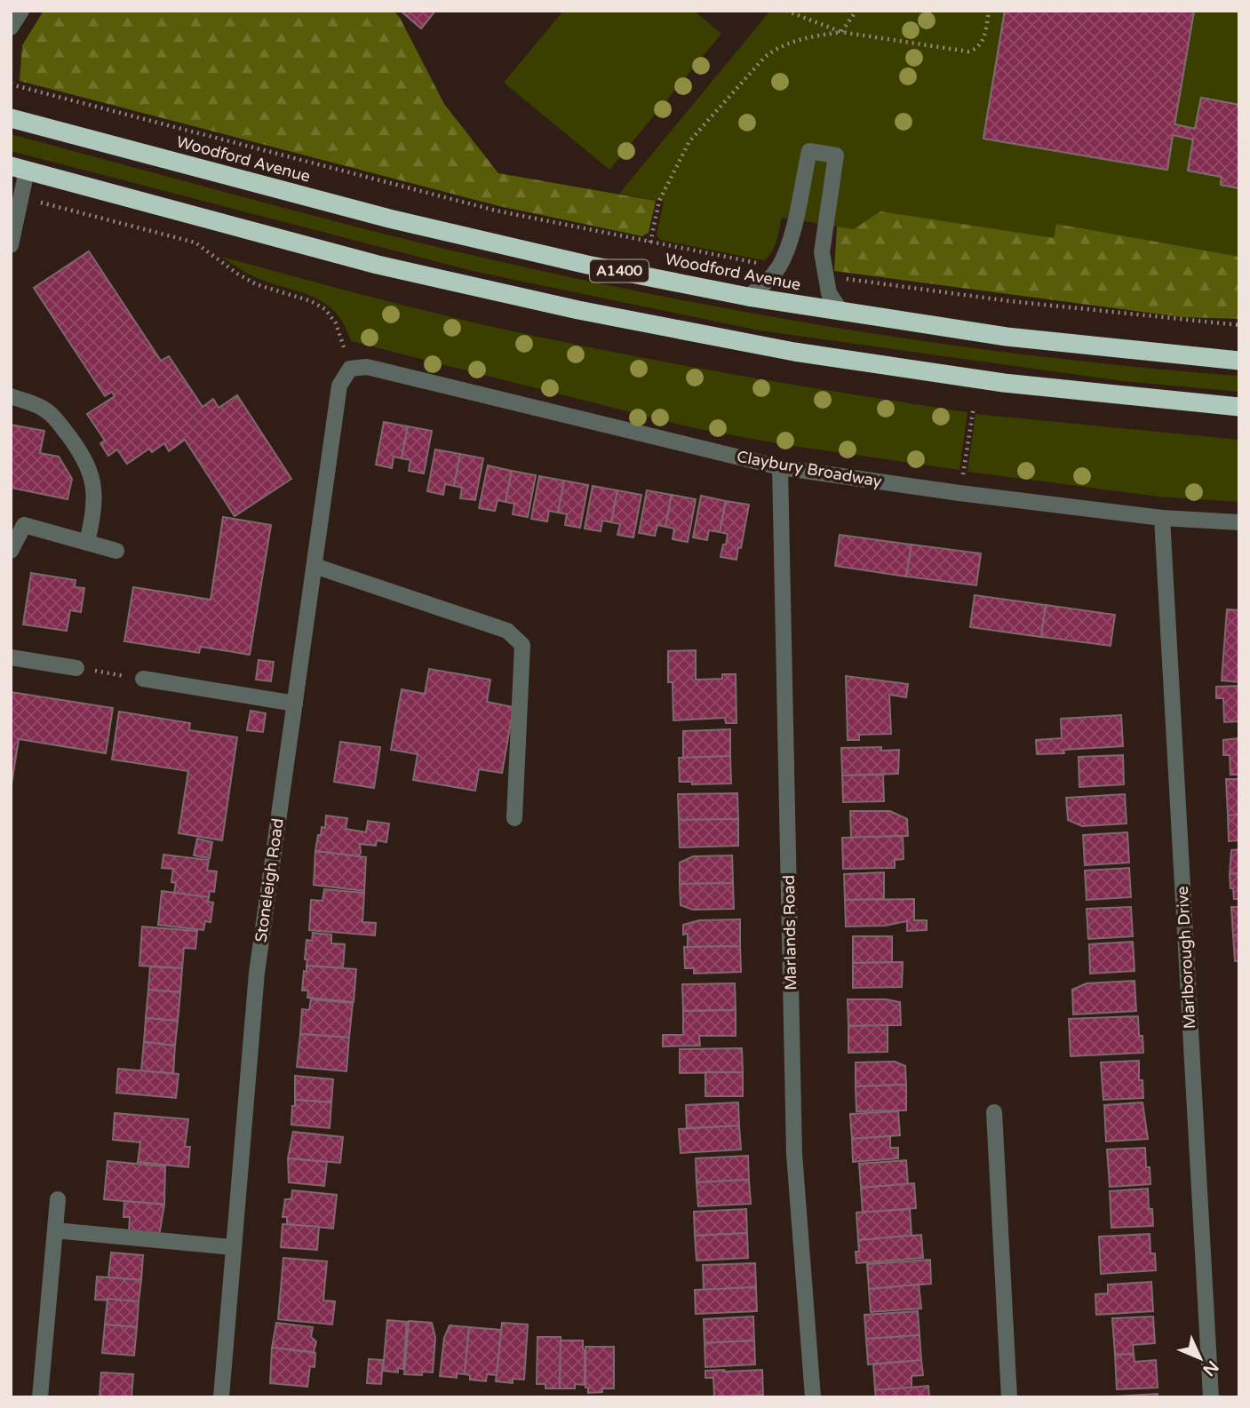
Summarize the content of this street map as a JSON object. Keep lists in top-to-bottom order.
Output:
{
  "streets": {
    "highway": ["Woodford Avenue", "A1400"],
    "street": [
      "Claybury Broadway",
      "Stoneleigh Road",
      "Marlands Road",
      "Marlborough Drive"
    ]
  },
  "crossings": [
    ["Claybury Broadway", "Stoneleigh Road"],
    ["Claybury Broadway", "Marlands Road"],
    ["Claybury Broadway", "Marlborough Drive"]
  ],
  "north": "bottom right"
}
